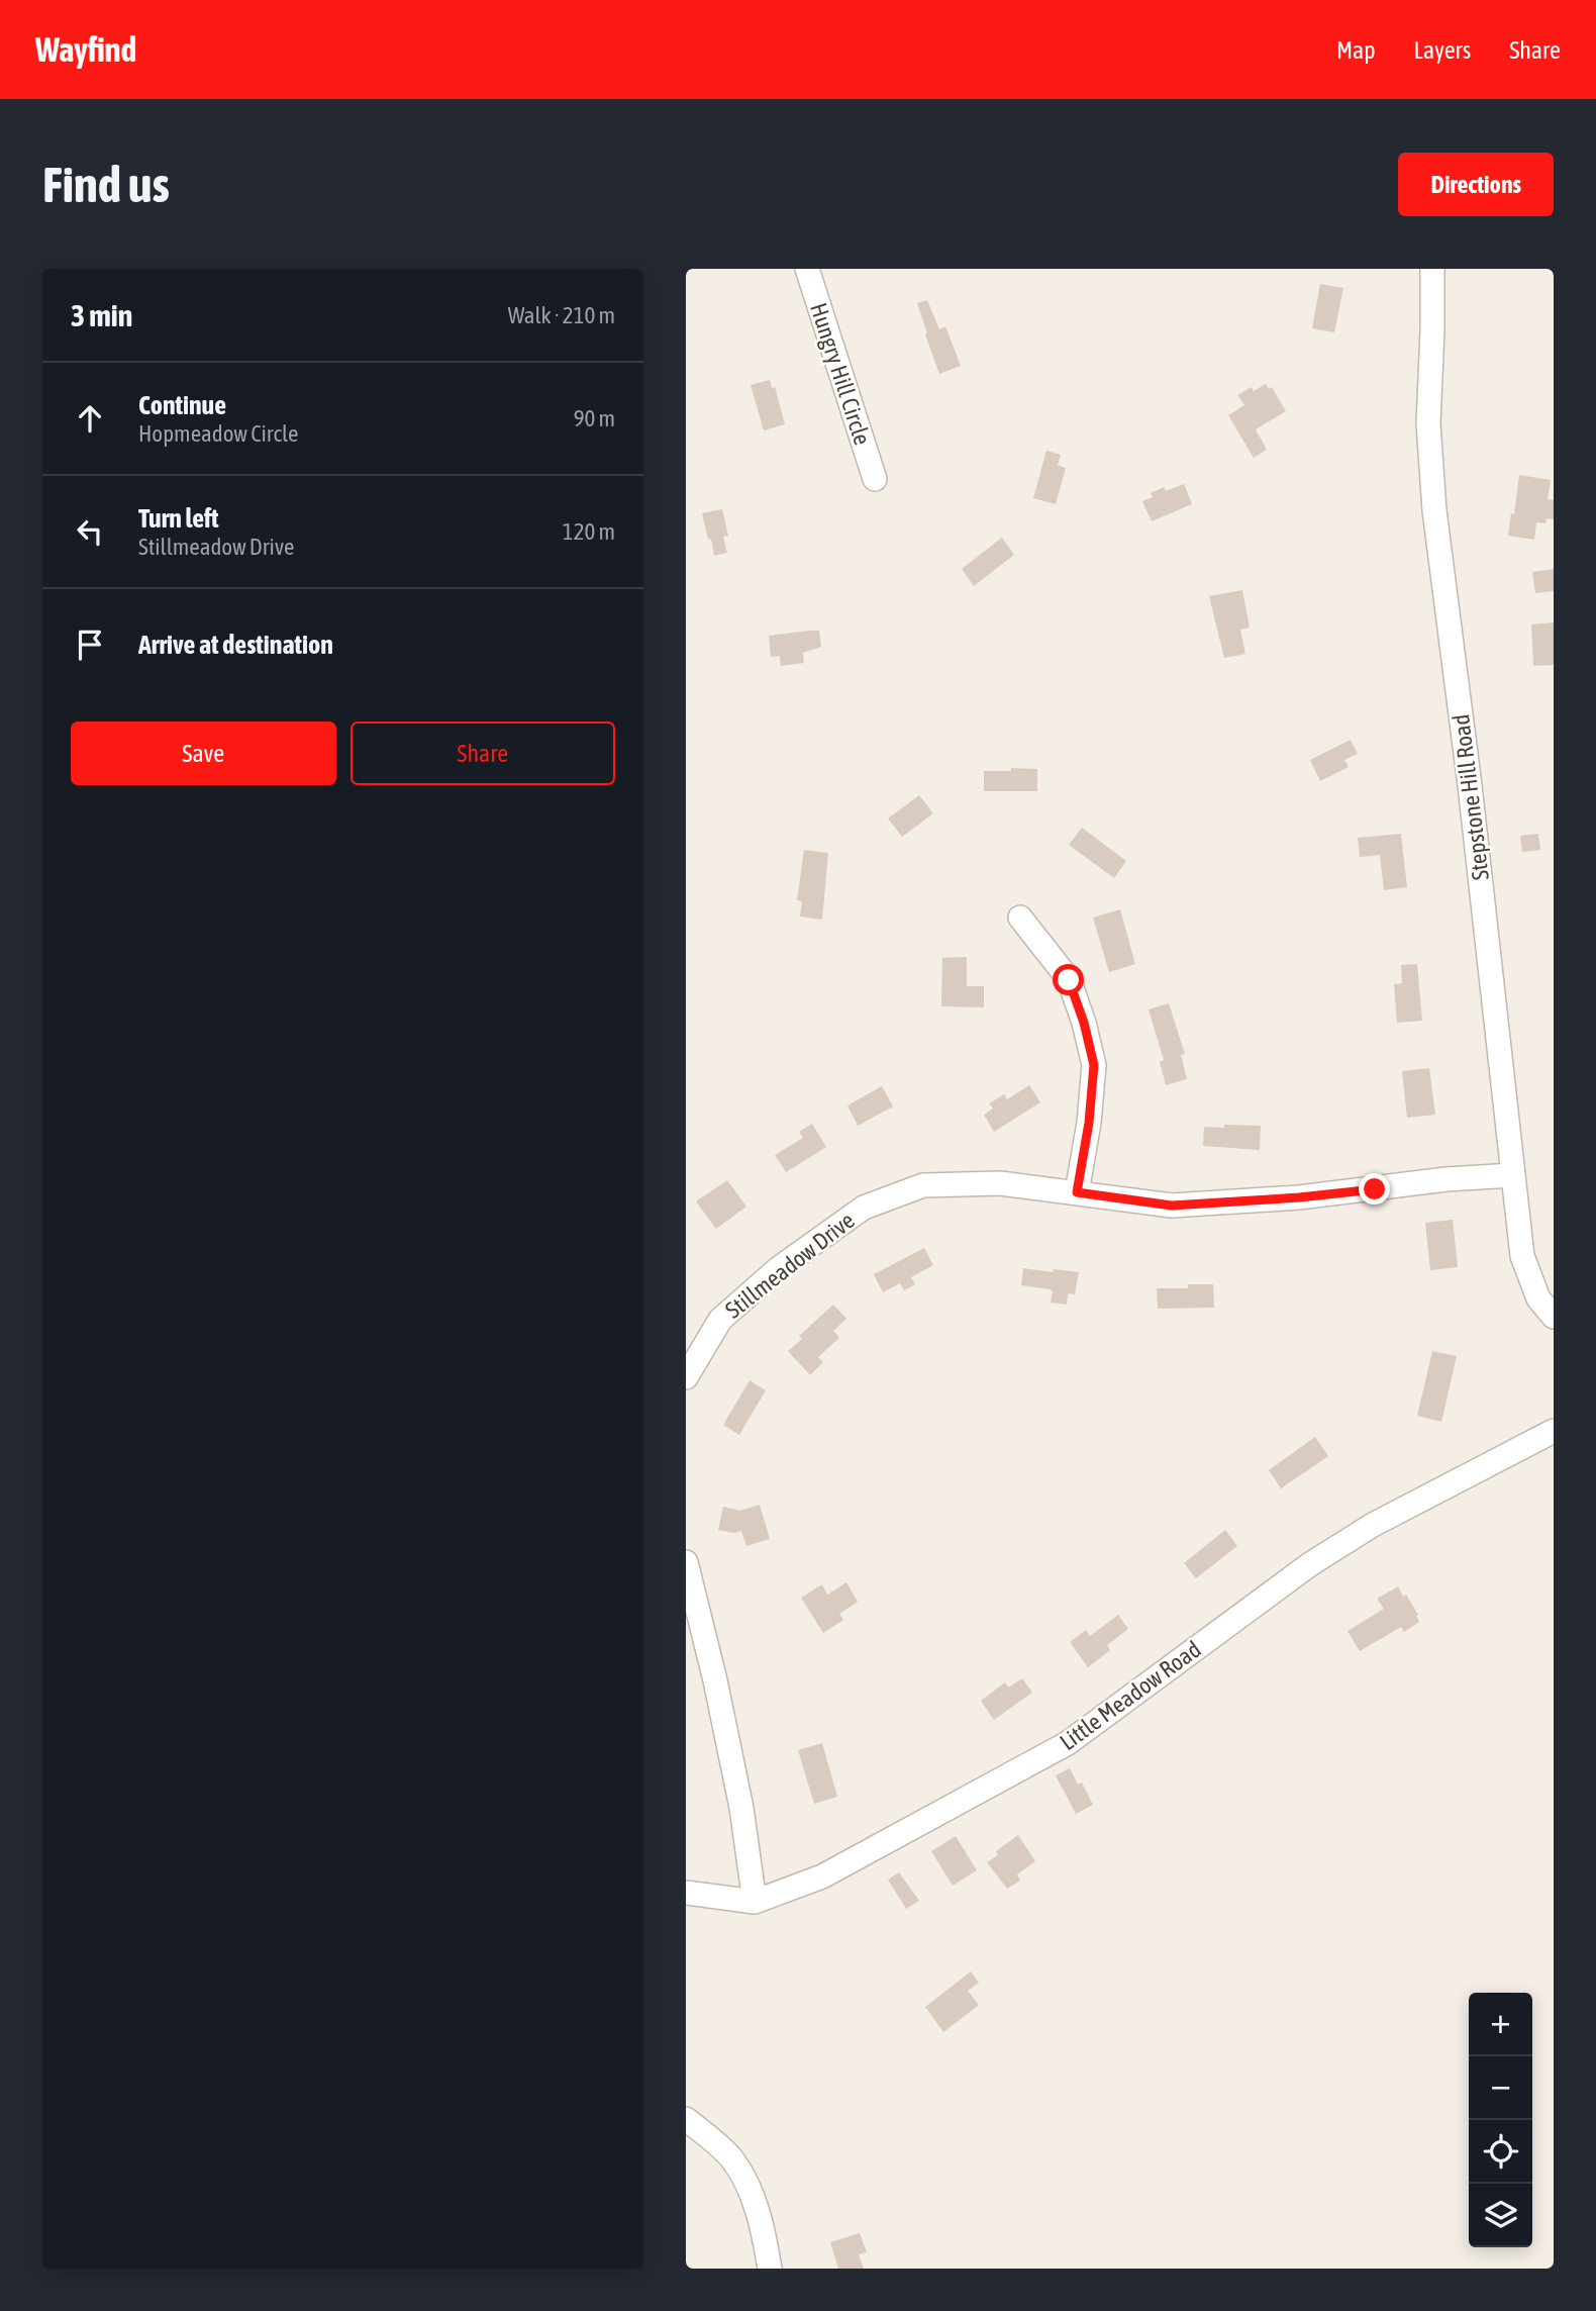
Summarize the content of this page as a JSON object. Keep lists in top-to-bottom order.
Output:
{
  "streets": {
    "street": [
      "Hungry Hill Circle",
      "Stepstone Hill Road",
      "Stillmeadow Drive",
      "Little Meadow Road"
    ]
  },
  "crossings": [
    ["Stepstone Hill Road", "Stillmeadow Drive"]
  ],
  "page": {
    "header": "Wayfind",
    "nav": ["Map", "Layers", "Share"],
    "buttons": [
      "Directions",
      ["Save", "Share"]
    ],
    "title": "Find us",
    "heading": ["3 min", "Walk · 210 m"],
    "list": [
      ["Continue", "Hopmeadow Circle", "90 m"],
      ["Turn left", "Stillmeadow Drive", "120 m"],
      "Arrive at destination"
    ],
    "map_buttons": ["+", "−"]
  }
}
